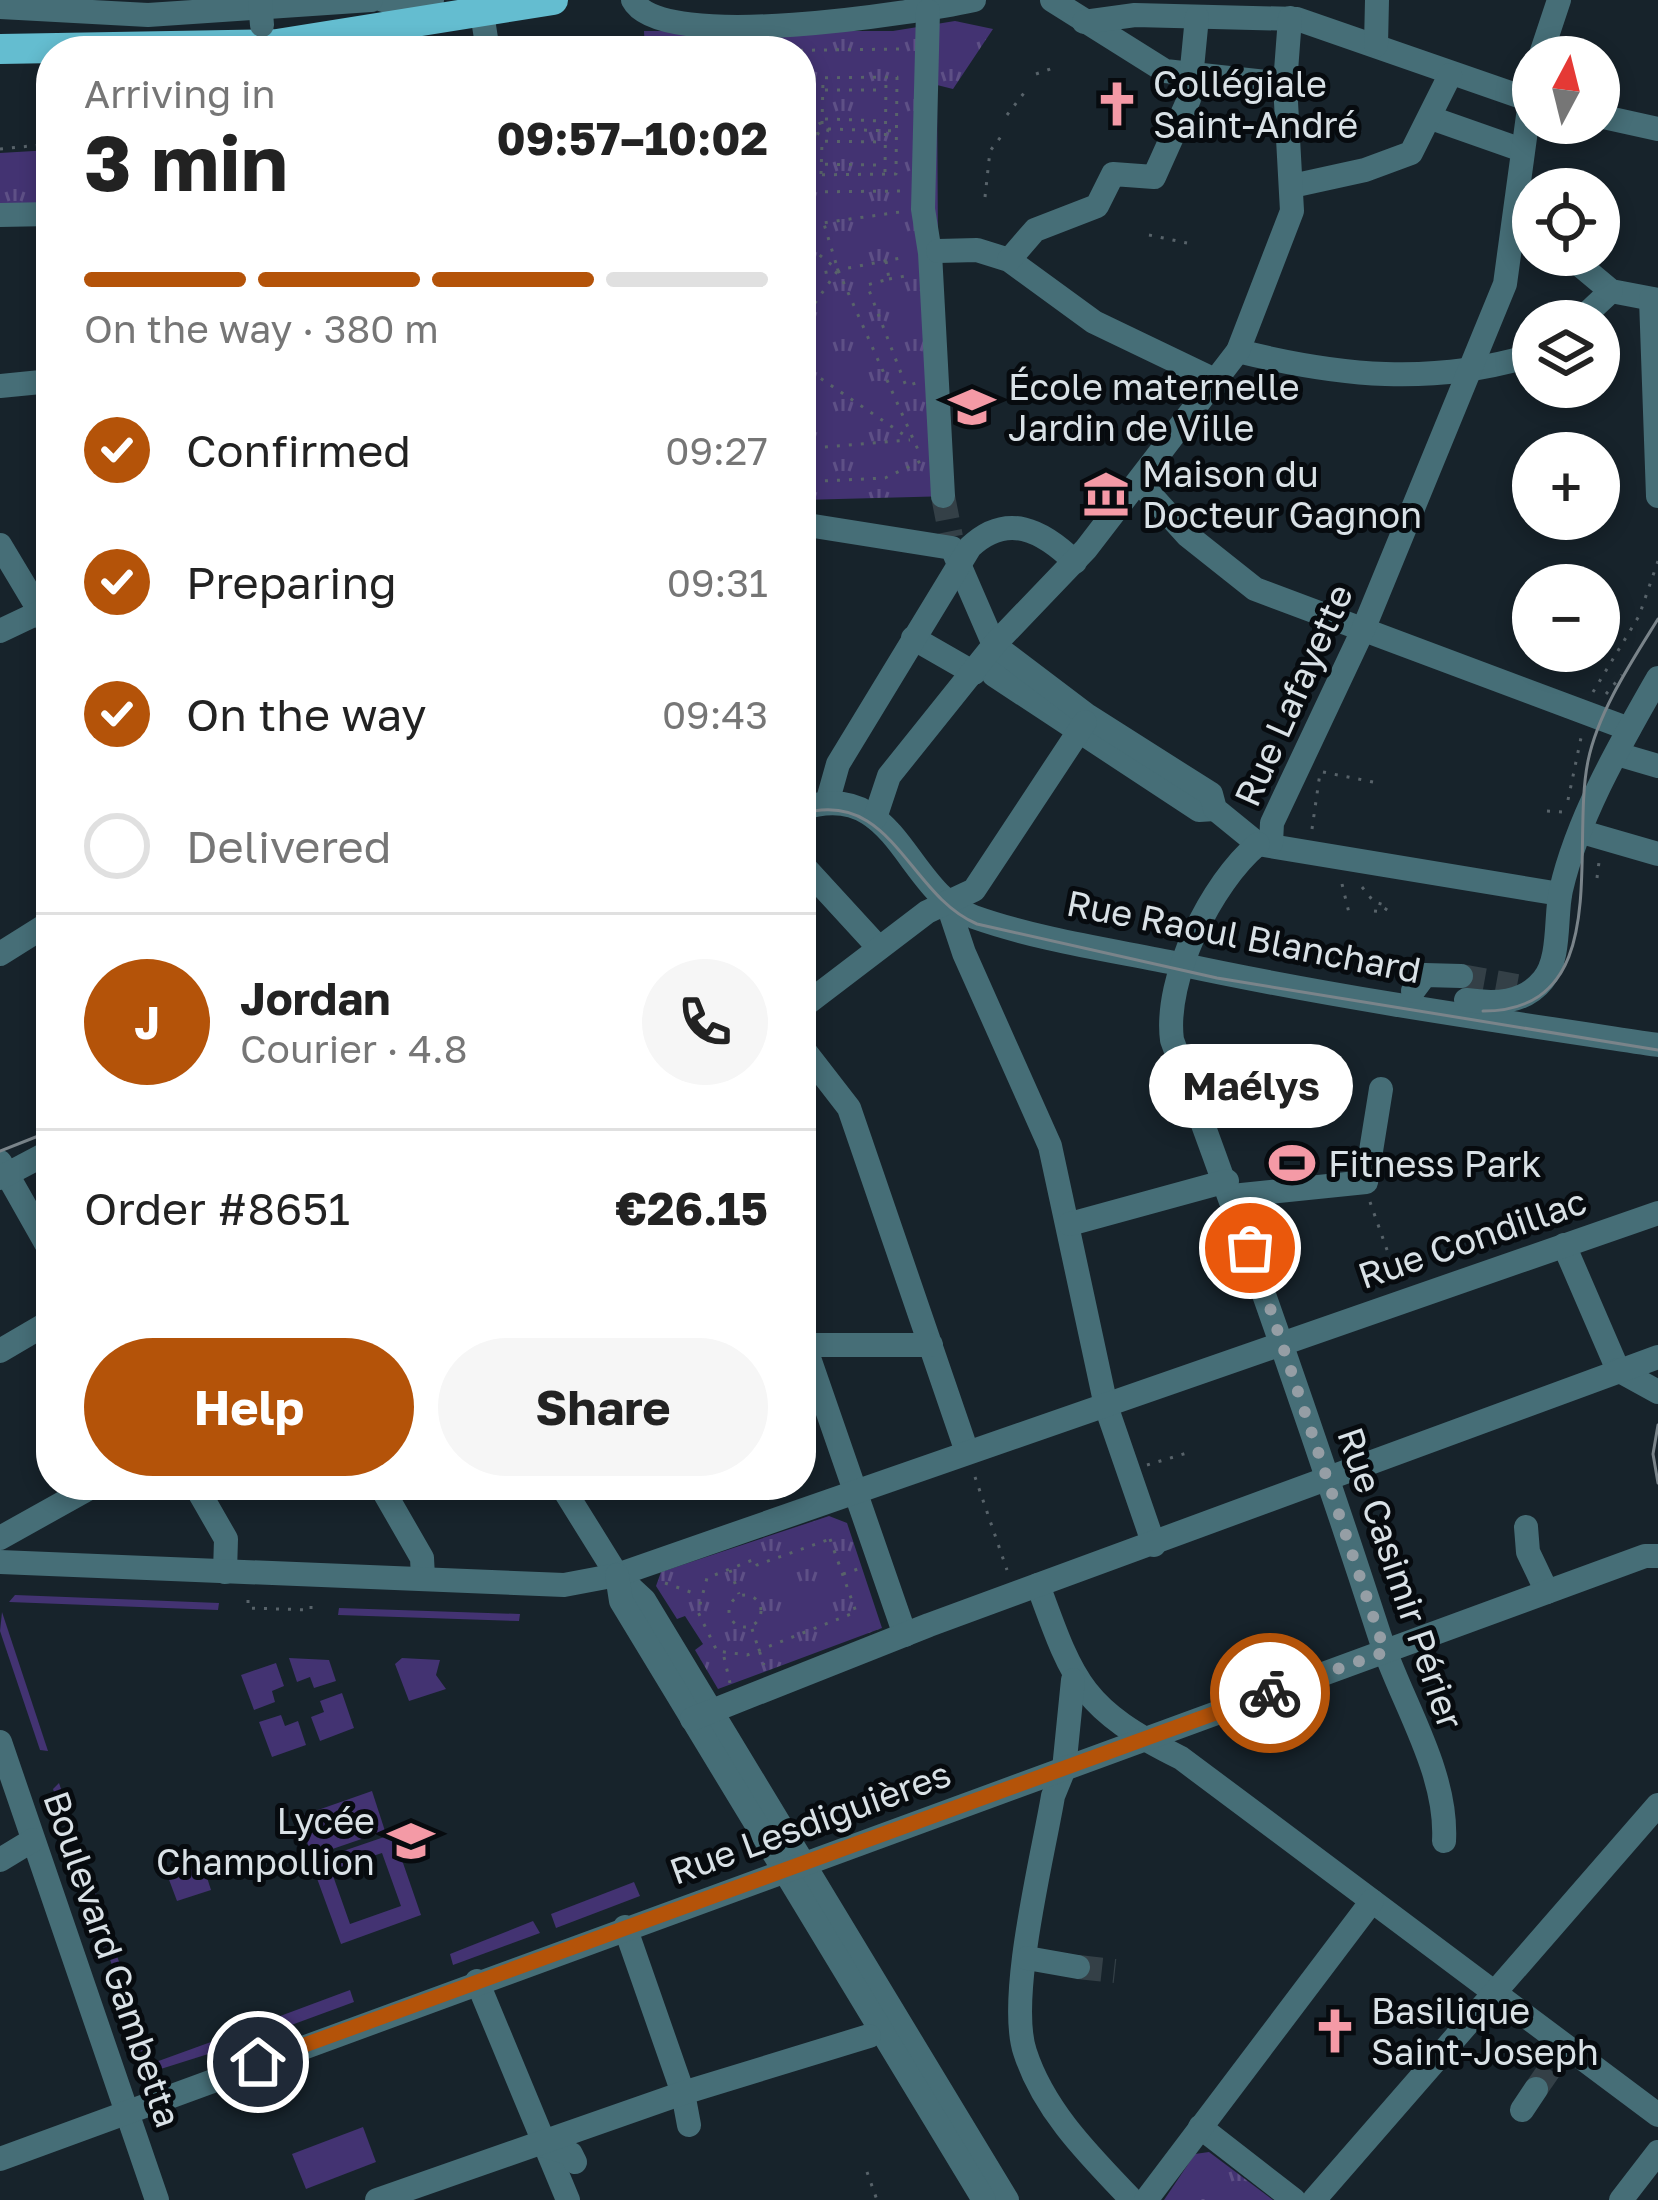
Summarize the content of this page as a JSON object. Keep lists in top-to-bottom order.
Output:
{
  "streets": {
    "street": [
      "Rue Lafayette",
      "Rue Raoul Blanchard",
      "Rue Condillac",
      "Rue Casimir Périer",
      "Rue Lesdiguières",
      "Boulevard Gambetta"
    ]
  },
  "crossings": [
    ["Rue Lafayette", "Rue Raoul Blanchard"],
    ["Rue Lafayette", "Rue Casimir Périer"],
    ["Rue Condillac", "Rue Casimir Périer"],
    ["Rue Casimir Périer", "Rue Lesdiguières"],
    ["Rue Lesdiguières", "Boulevard Gambetta"]
  ],
  "places": {
    "church": ["Collégiale Saint-André", "Basilique Saint-Joseph"],
    "school or university": ["École maternelle Jardin de Ville", "Lycée Champollion"],
    "museum": ["Maison du Docteur Gagnon"],
    "sports": ["Fitness Park"],
    "other": ["Maélys"]
  },
  "north": "top",
  "page": {
    "map_buttons": ["+", "−"],
    "heading": ["3 min", "Arriving in", "09:57–10:02"],
    "panel": [
      "Jordan",
      "Courier · 4.8",
      "Order #8651",
      "€26.15"
    ],
    "bar": "On the way · 380 m",
    "list": [
      ["Confirmed", "09:27"],
      ["Preparing", "09:31"],
      ["On the way", "09:43"],
      "Delivered"
    ],
    "round": "J",
    "bubble": "Maélys",
    "buttons": ["Help", "Share"]
  }
}
